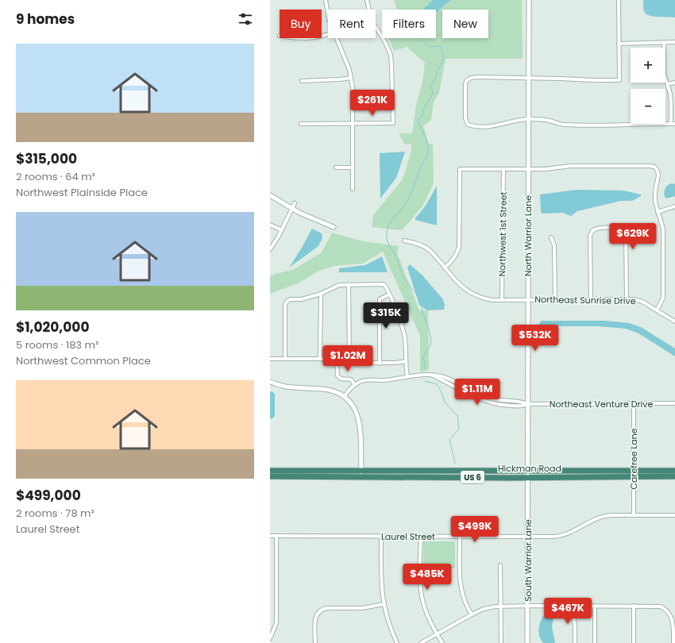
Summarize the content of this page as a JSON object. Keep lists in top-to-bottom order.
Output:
{
  "streets": {
    "highway": ["Hickman Road", "US 6"],
    "street": [
      "Northwest 1st Street",
      "North Warrior Lane",
      "Northeast Sunrise Drive",
      "Northeast Venture Drive",
      "Carefree Lane",
      "Laurel Street",
      "South Warrior Lane"
    ]
  },
  "crossings": [
    ["Northwest 1st Street", "Northeast Sunrise Drive"],
    ["North Warrior Lane", "Northeast Sunrise Drive"],
    ["North Warrior Lane", "Northeast Venture Drive"],
    ["North Warrior Lane", "Hickman Road"],
    ["North Warrior Lane", "South Warrior Lane"],
    ["Northeast Venture Drive", "Carefree Lane"],
    ["Carefree Lane", "Hickman Road"],
    ["Carefree Lane", "Laurel Street"],
    ["Hickman Road", "South Warrior Lane"],
    ["Laurel Street", "South Warrior Lane"]
  ],
  "page": {
    "heading": "9 homes",
    "chip": [
      "Buy",
      "Rent",
      "Filters",
      "New"
    ],
    "list": [
      {
        "name": "$315,000",
        "note": "2 rooms · 64 m² · Northwest Plainside Place"
      },
      {
        "name": "$1,020,000",
        "note": "5 rooms · 183 m² · Northwest Common Place"
      },
      {
        "name": "$499,000",
        "note": "2 rooms · 78 m² · Laurel Street"
      }
    ],
    "map_buttons": ["+", "−"],
    "price": [
      "$261K",
      "$629K",
      "$315K",
      "$532K",
      "$1.02M",
      "$1.11M",
      "$499K",
      "$485K",
      "$467K"
    ]
  }
}
